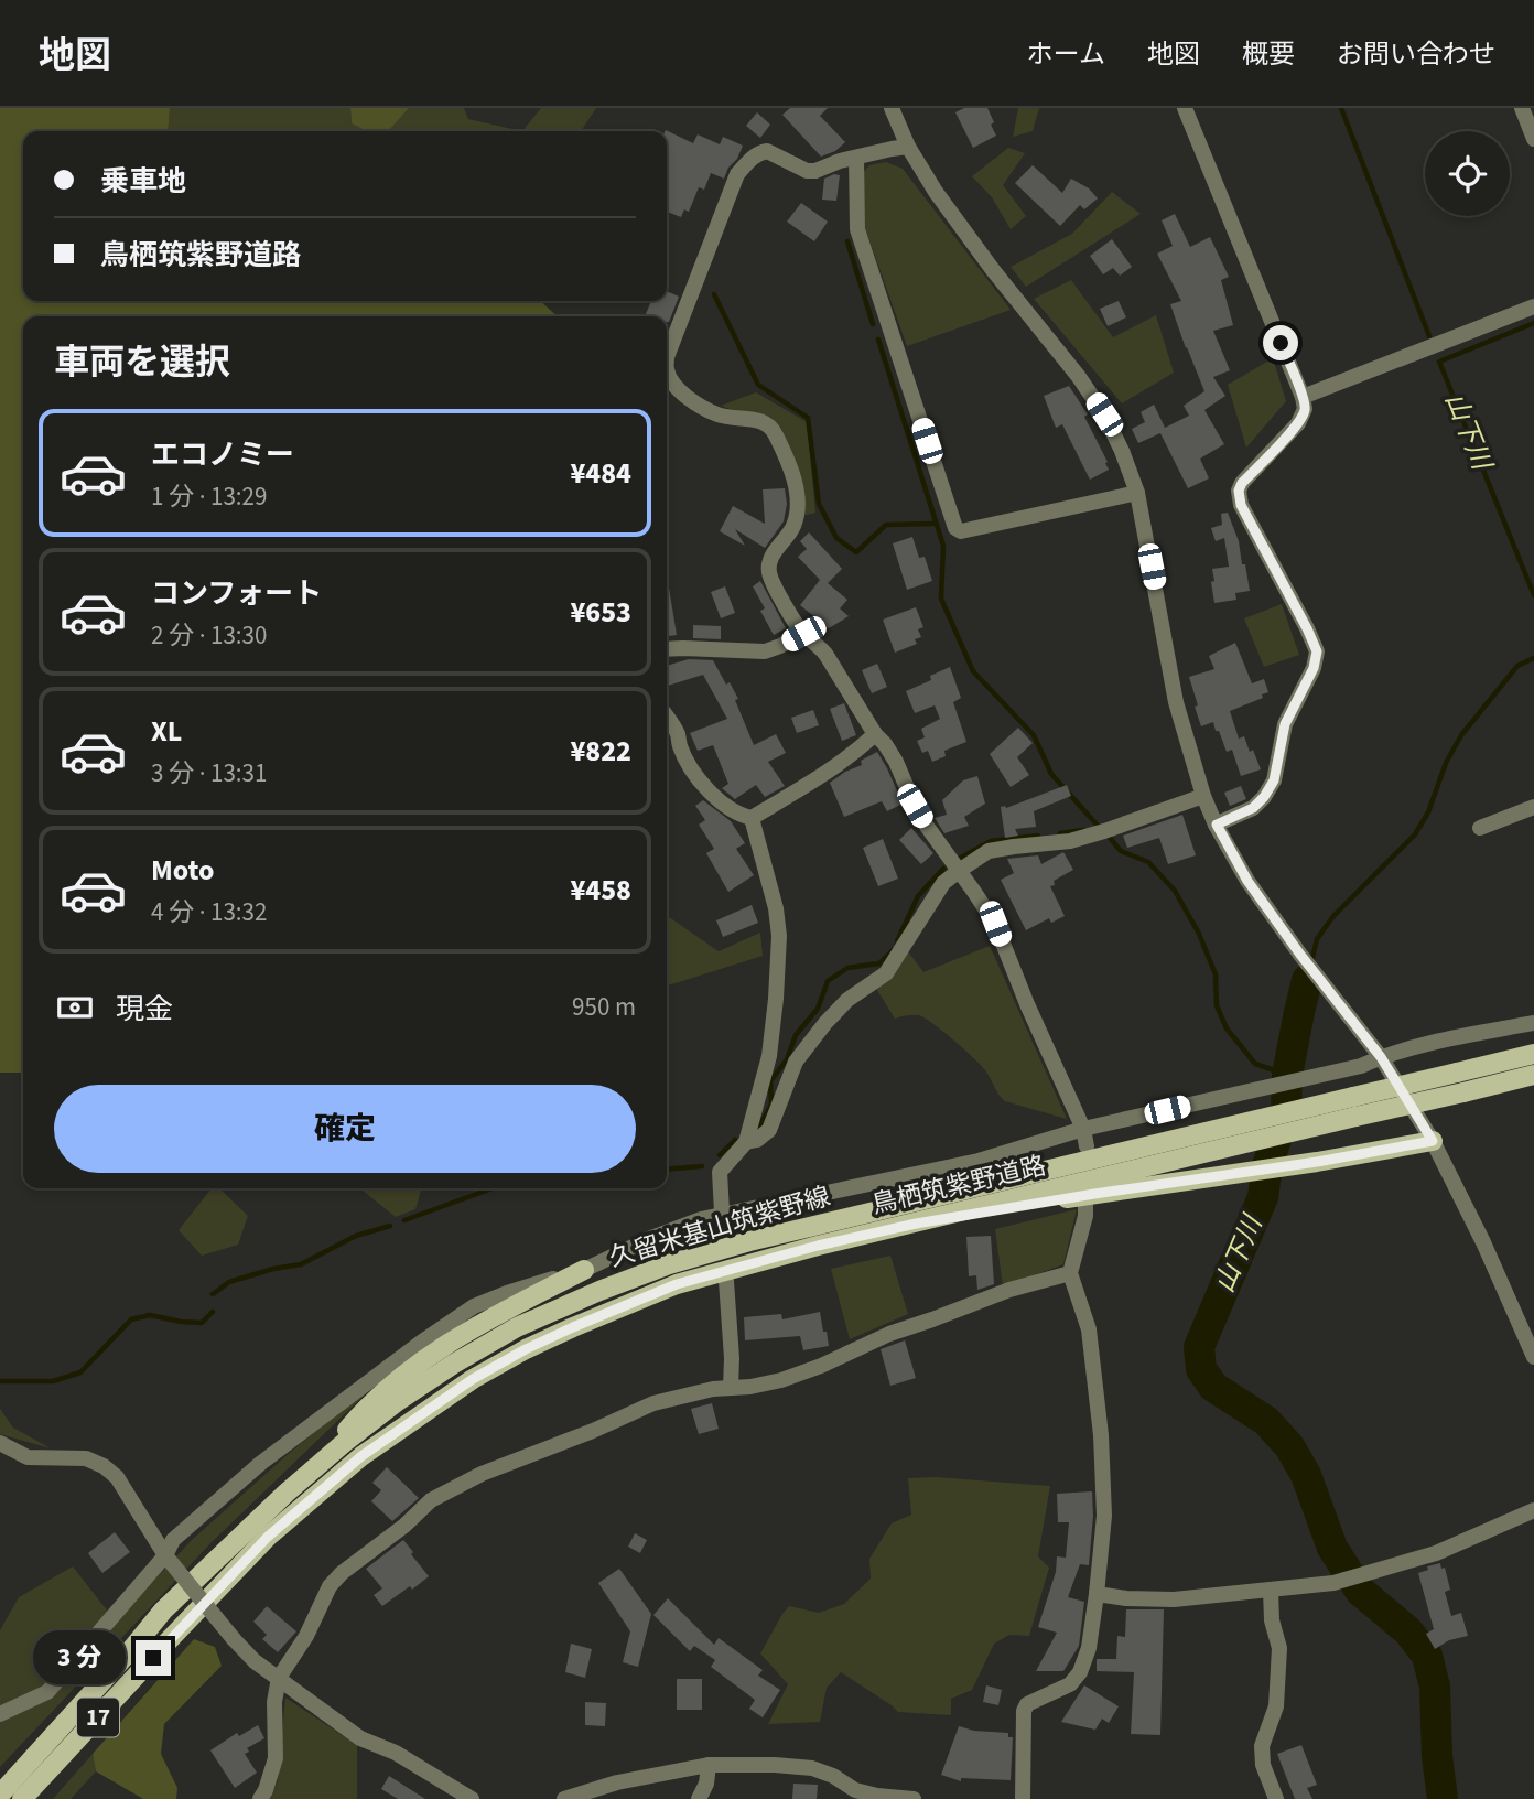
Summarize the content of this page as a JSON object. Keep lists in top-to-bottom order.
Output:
{
  "streets": {
    "main road": ["鳥栖筑紫野道路", "久留米基山筑紫野線", "17"]
  },
  "water": ["山下川"],
  "page": {
    "header": "地図",
    "nav": [
      "ホーム",
      "地図",
      "概要",
      "お問い合わせ"
    ],
    "banner": ["乗車地", "鳥栖筑紫野道路"],
    "heading": "車両を選択",
    "list": [
      {
        "name": "エコノミー",
        "note": "1 分 · 13:29",
        "value": "¥484"
      },
      {
        "name": "コンフォート",
        "note": "2 分 · 13:30",
        "value": "¥653"
      },
      {
        "name": "XL",
        "note": "3 分 · 13:31",
        "value": "¥822"
      },
      {
        "name": "Moto",
        "note": "4 分 · 13:32",
        "value": "¥458"
      }
    ],
    "pay": ["現金", "950 m"],
    "buttons": "確定",
    "bubble": "3 分"
  }
}
